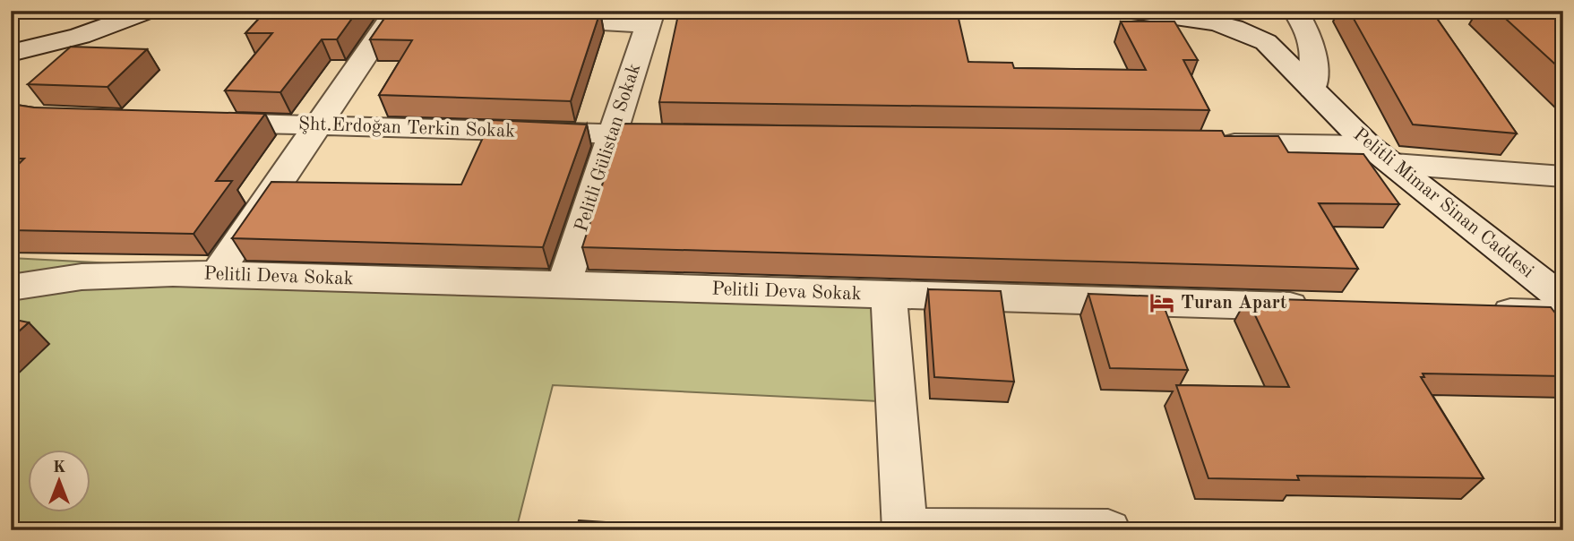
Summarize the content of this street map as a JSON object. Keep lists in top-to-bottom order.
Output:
{
  "streets": {
    "street": [
      "Şht.Erdoğan Terkin Sokak",
      "Pelitli Gülistan Sokak",
      "Pelitli Mimar Sinan Caddesi",
      "Pelitli Deva Sokak"
    ]
  },
  "crossings": [
    ["Şht.Erdoğan Terkin Sokak", "Pelitli Gülistan Sokak"],
    ["Pelitli Gülistan Sokak", "Pelitli Deva Sokak"]
  ],
  "places": {
    "hotel": ["Turan Apart"]
  },
  "north": "top"
}
